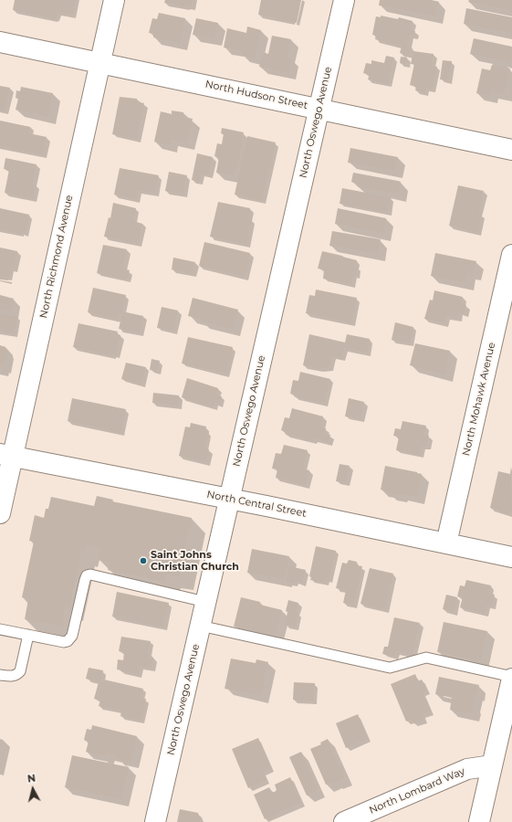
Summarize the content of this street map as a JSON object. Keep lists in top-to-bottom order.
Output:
{
  "streets": {
    "street": [
      "North Hudson Street",
      "North Oswego Avenue",
      "North Richmond Avenue",
      "North Mohawk Avenue",
      "North Central Street",
      "North Lombard Way"
    ]
  },
  "crossings": [
    ["North Hudson Street", "North Oswego Avenue"],
    ["North Hudson Street", "North Richmond Avenue"],
    ["North Oswego Avenue", "North Central Street"],
    ["North Richmond Avenue", "North Central Street"],
    ["North Mohawk Avenue", "North Central Street"]
  ],
  "places": ["Saint Johns Christian Church"],
  "north": "top"
}
